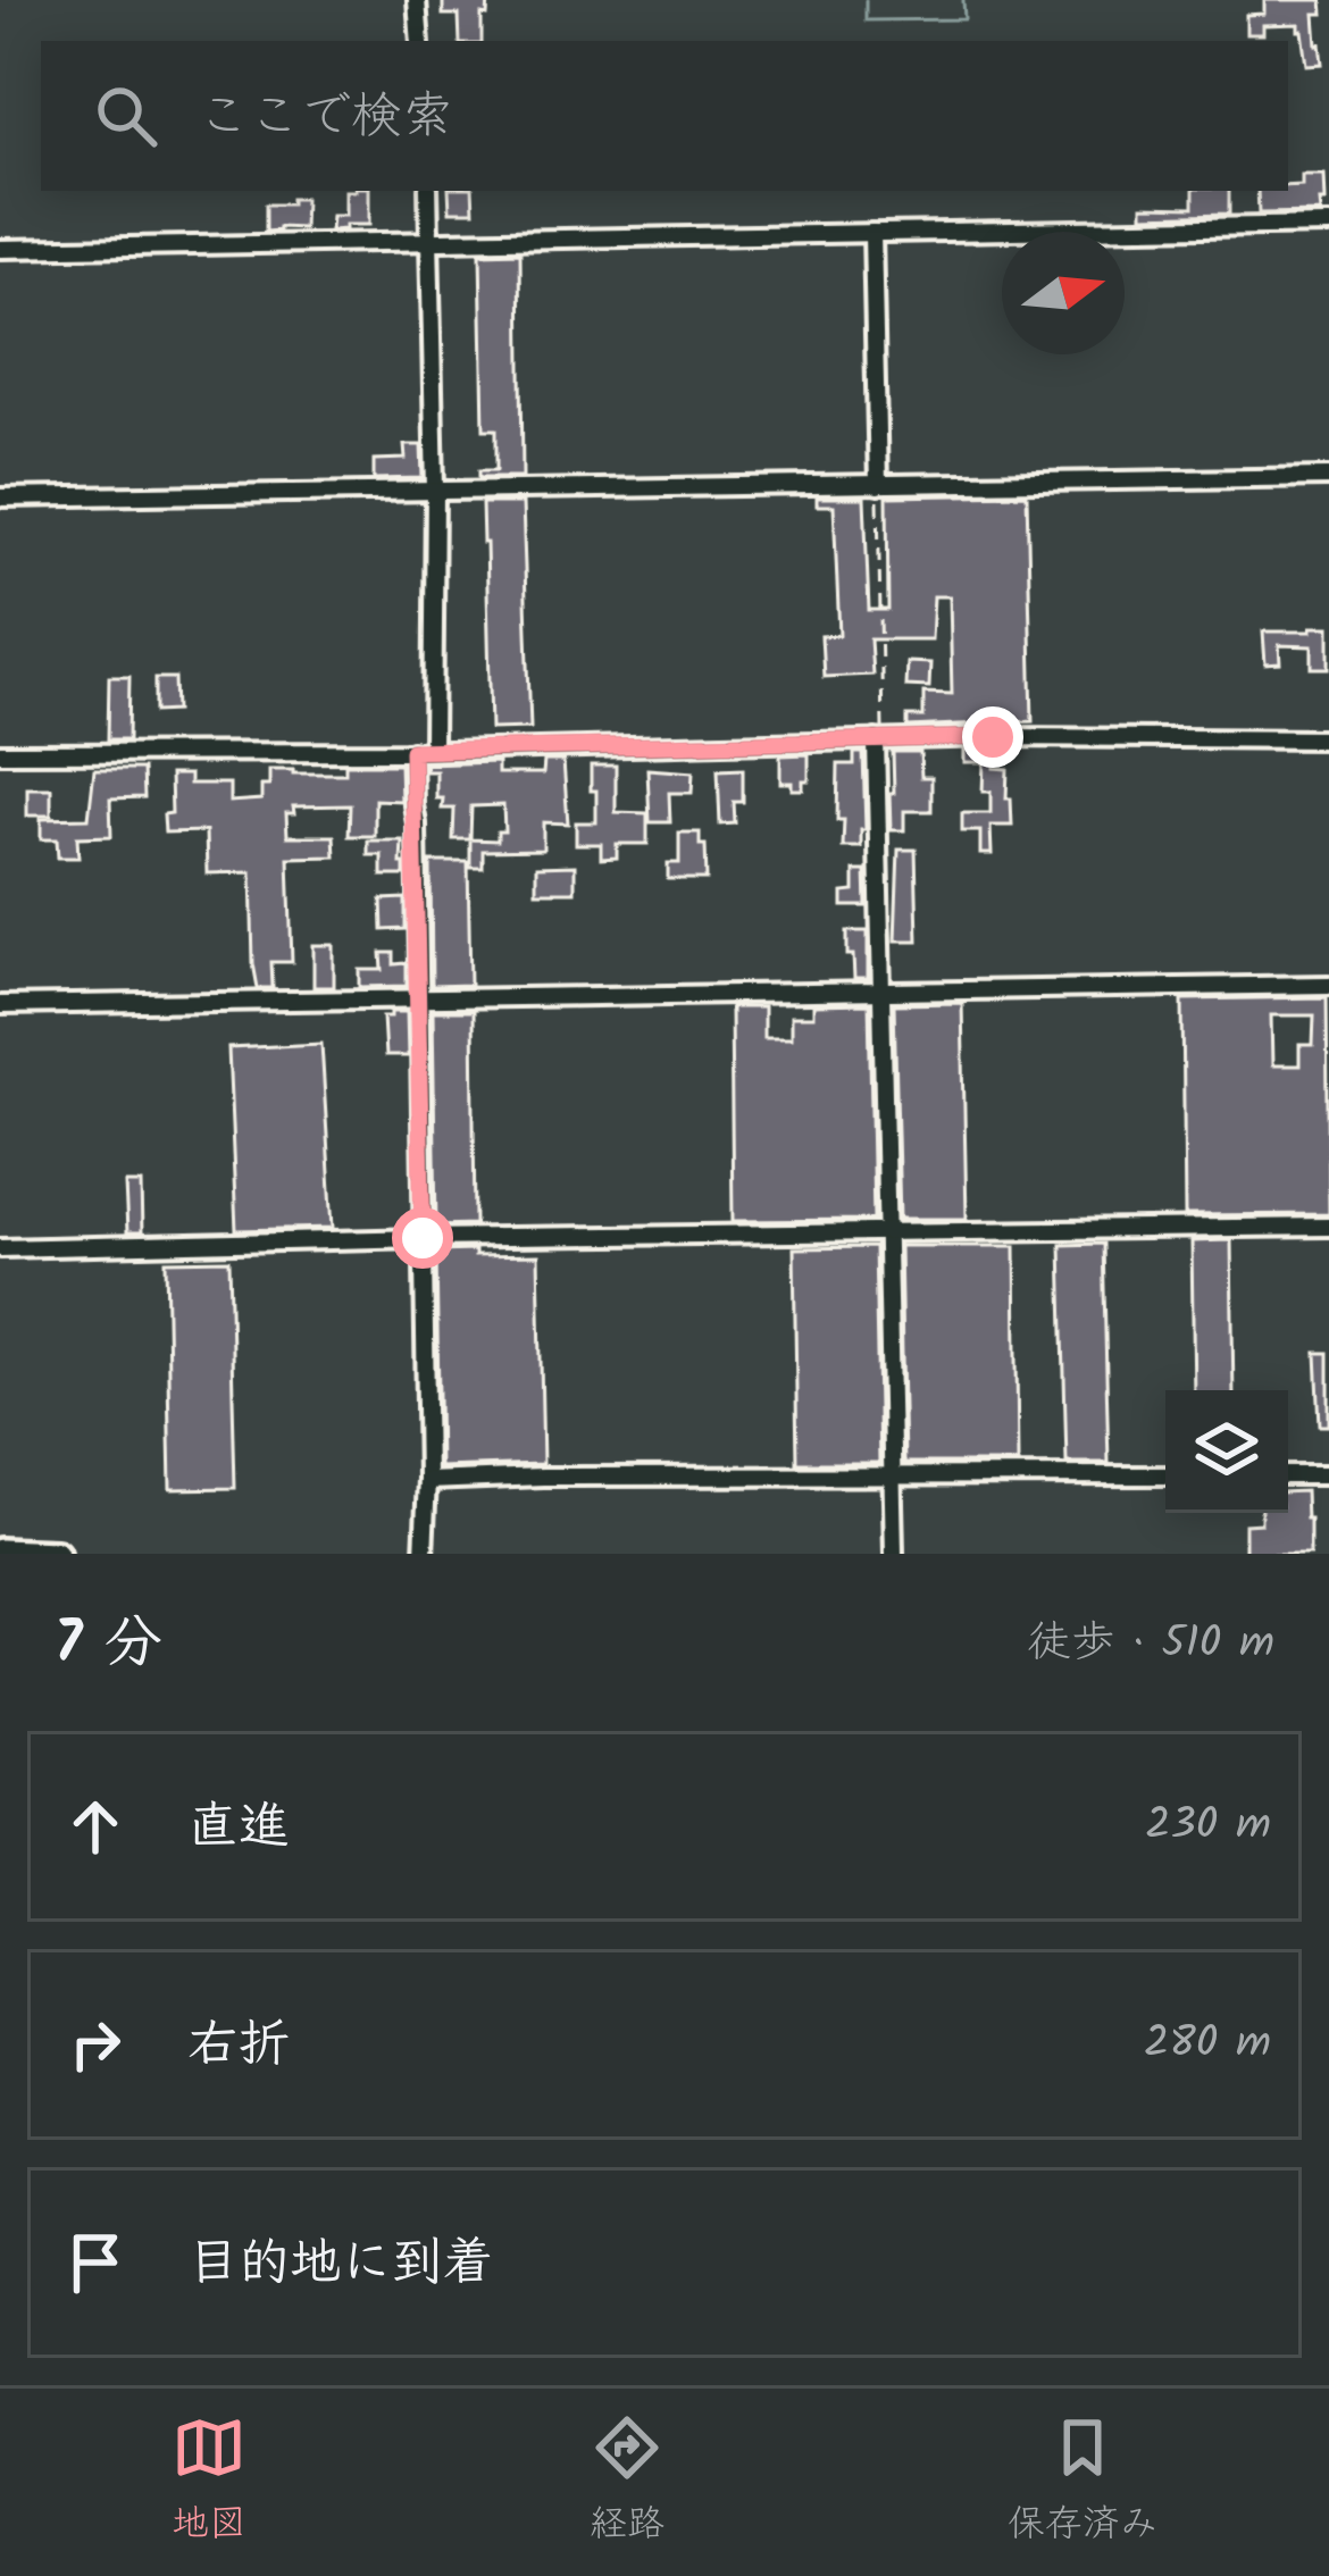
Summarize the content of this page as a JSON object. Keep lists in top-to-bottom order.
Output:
{
  "north": "right",
  "page": {
    "search": "ここで検索",
    "heading": ["7 分", "徒歩 · 510 m"],
    "list": [
      ["直進", "230 m"],
      ["右折", "280 m"],
      "目的地に到着"
    ],
    "nav": ["地図", "経路", "保存済み"]
  }
}
